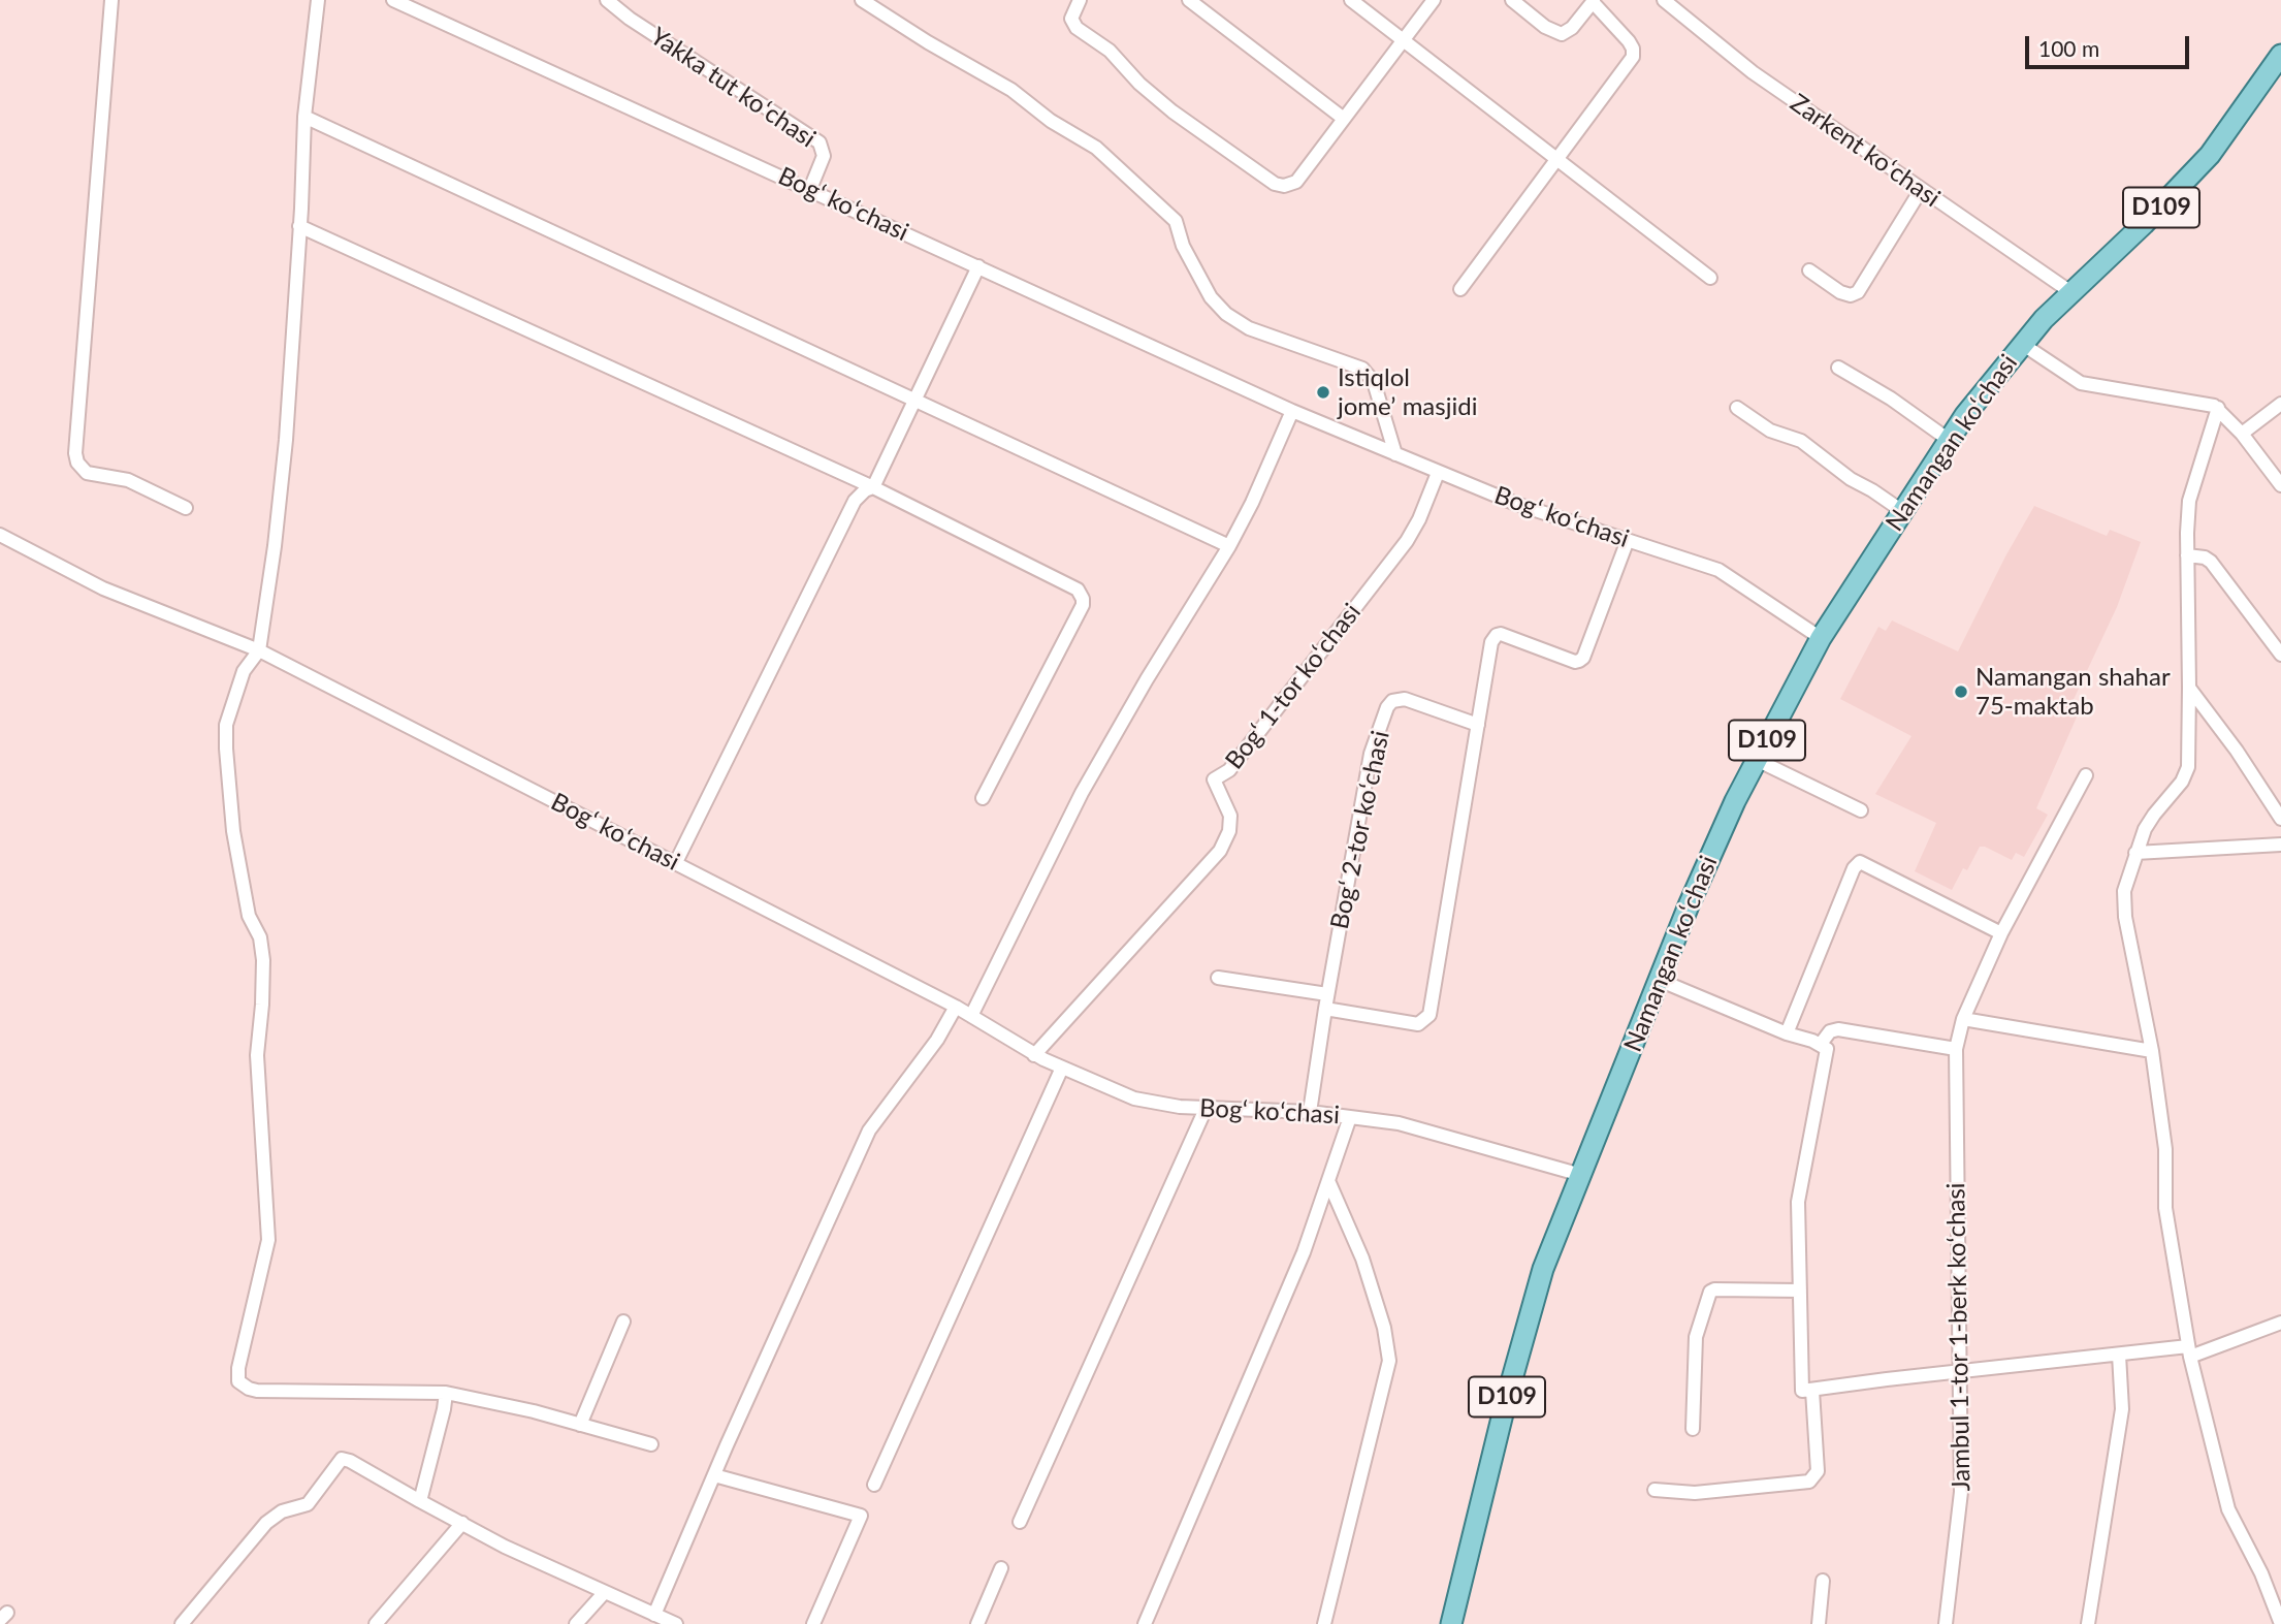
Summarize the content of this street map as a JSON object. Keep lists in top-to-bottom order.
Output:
{
  "streets": {
    "main road": ["D109", "Namangan koʻchasi"],
    "street": [
      "Yakka tut koʻchasi",
      "Zarkent koʻchasi",
      "Bogʻ koʻchasi",
      "Bogʻ 1-tor koʻchasi",
      "Bogʻ 2-tor koʻchasi",
      "Jambul 1-tor 1-berk koʻchasi"
    ]
  },
  "crossings": [
    ["Yakka tut koʻchasi", "Bogʻ koʻchasi"],
    ["Zarkent koʻchasi", "D109"],
    ["Bogʻ koʻchasi", "Namangan koʻchasi"],
    ["Bogʻ koʻchasi", "Bogʻ 1-tor koʻchasi"],
    ["Bogʻ koʻchasi", "Bogʻ 2-tor koʻchasi"],
    ["D109", "Namangan koʻchasi"]
  ],
  "places": ["Istiqlol jome’ masjidi", "Namangan shahar 75-maktab"],
  "scale_bar": "100 m"
}
